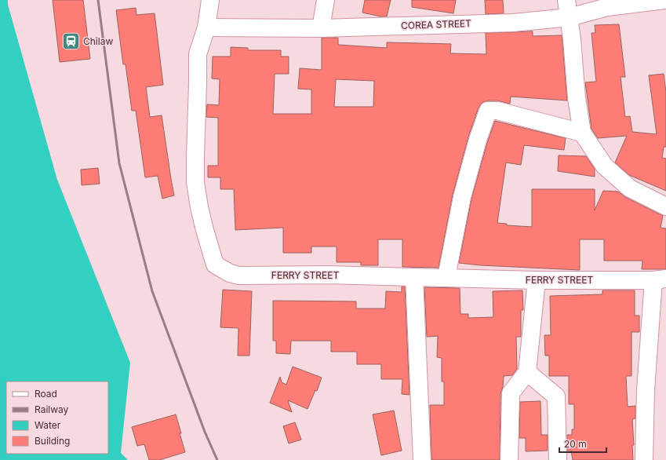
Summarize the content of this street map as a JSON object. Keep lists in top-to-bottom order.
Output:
{
  "streets": {
    "street": ["COREA STREET", "FERRY STREET"]
  },
  "crossings": [
    ["COREA STREET", "FERRY STREET"]
  ],
  "places": {
    "station": ["Chilaw"]
  },
  "legend": [
    "Road",
    "Railway",
    "Water",
    "Building"
  ],
  "scale_bar": "20 m"
}
